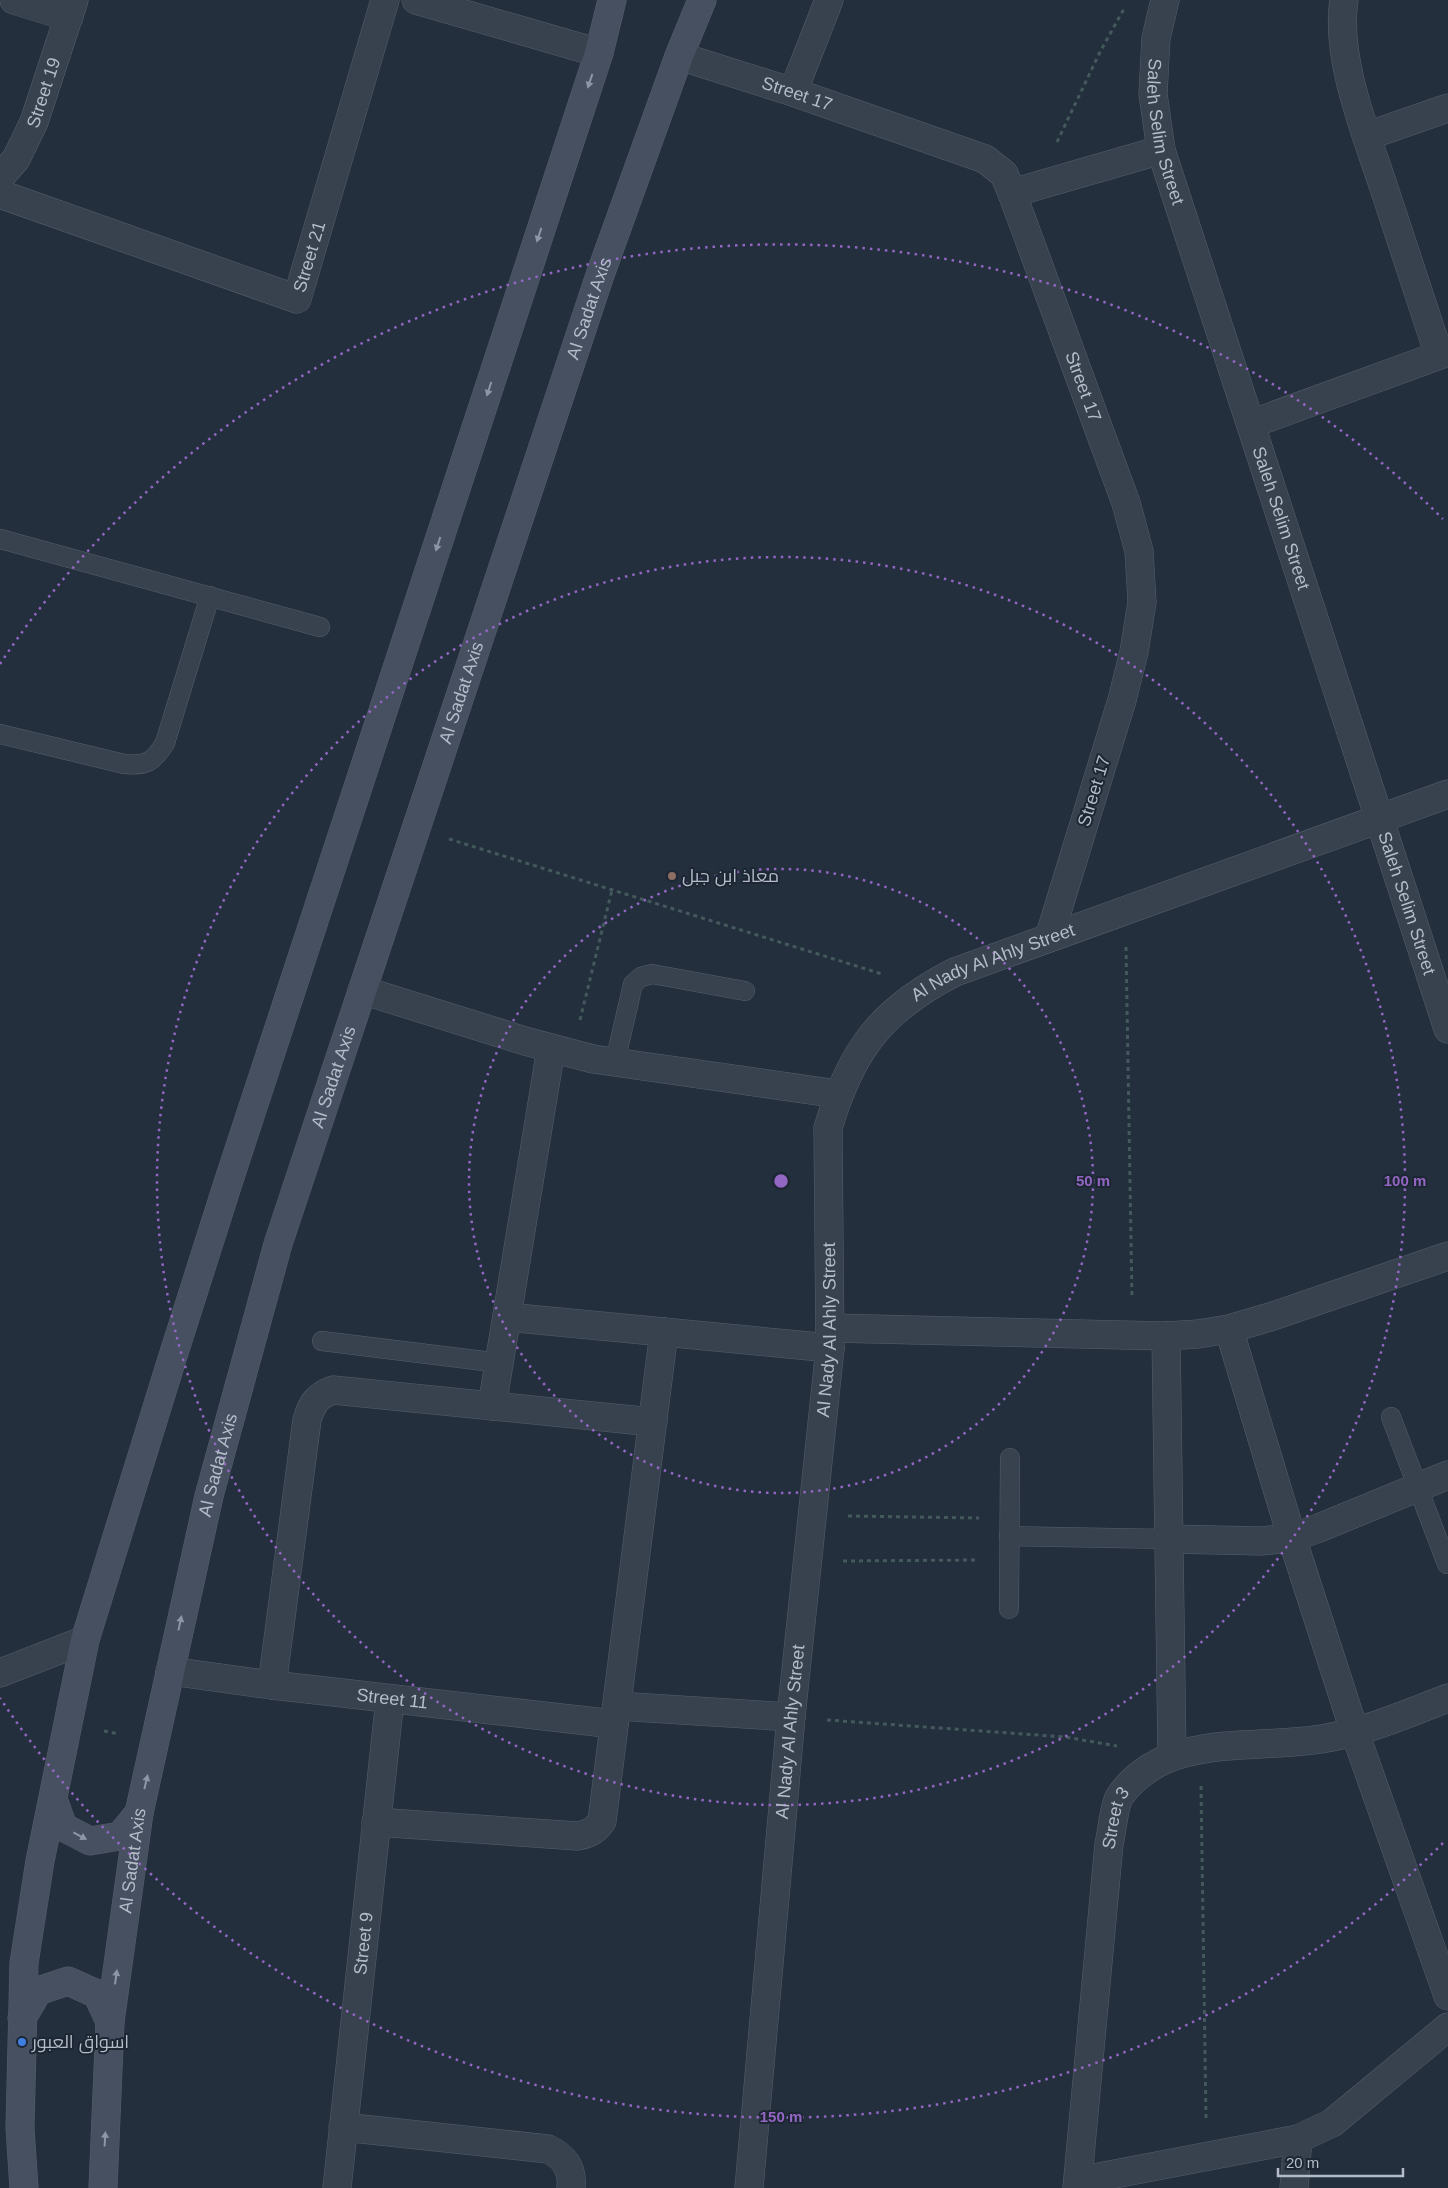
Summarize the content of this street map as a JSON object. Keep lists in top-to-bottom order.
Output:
{
  "streets": {
    "street": [
      "Street 19",
      "Street 17",
      "Saleh Selim Street",
      "Street 21",
      "Al Sadat Axis",
      "Al Nady Al Ahly Street",
      "Street 11",
      "Street 3",
      "Street 9"
    ]
  },
  "crossings": [
    ["Street 17", "Al Sadat Axis"],
    ["Street 17", "Al Nady Al Ahly Street"],
    ["Saleh Selim Street", "Al Nady Al Ahly Street"],
    ["Al Sadat Axis", "Street 11"],
    ["Al Nady Al Ahly Street", "Street 11"],
    ["Street 11", "Street 9"]
  ],
  "places": ["معاذ ابن جبل", "اسواق العبور"],
  "scale_bar": "20 m",
  "rings": ["50 m", "100 m", "150 m"]
}
